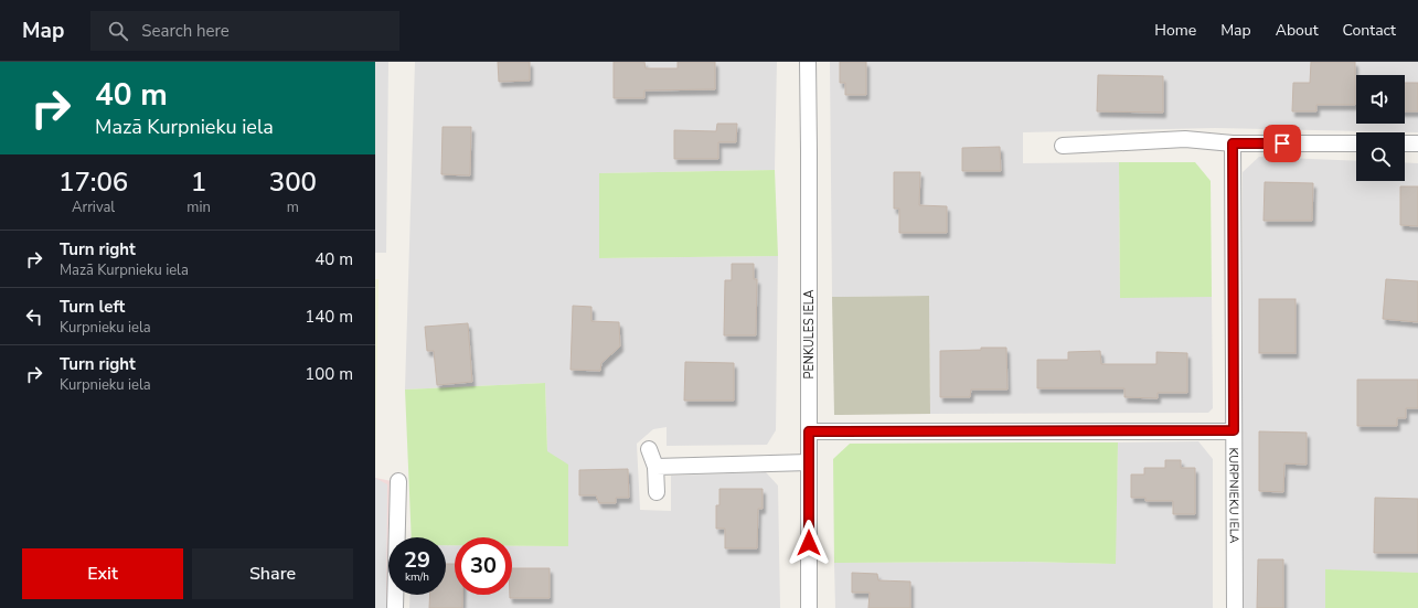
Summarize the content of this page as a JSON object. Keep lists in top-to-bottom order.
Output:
{
  "streets": {
    "street": ["PENKULES IELA", "KURPNIEKU IELA"]
  },
  "page": {
    "header": "Map",
    "search": "Search here",
    "nav": [
      "Home",
      "Map",
      "About",
      "Contact"
    ],
    "turn": ["40 m", "Mazā Kurpnieku iela"],
    "eta": [
      "17:06",
      "Arrival",
      "1",
      "min",
      "300",
      "m"
    ],
    "list": [
      {
        "name": "Turn right",
        "note": "Mazā Kurpnieku iela",
        "value": "40 m"
      },
      {
        "name": "Turn left",
        "note": "Kurpnieku iela",
        "value": "140 m"
      },
      {
        "name": "Turn right",
        "note": "Kurpnieku iela",
        "value": "100 m"
      }
    ],
    "speed": "29 km/h",
    "limit": "30",
    "buttons": ["Exit", "Share"]
  }
}
